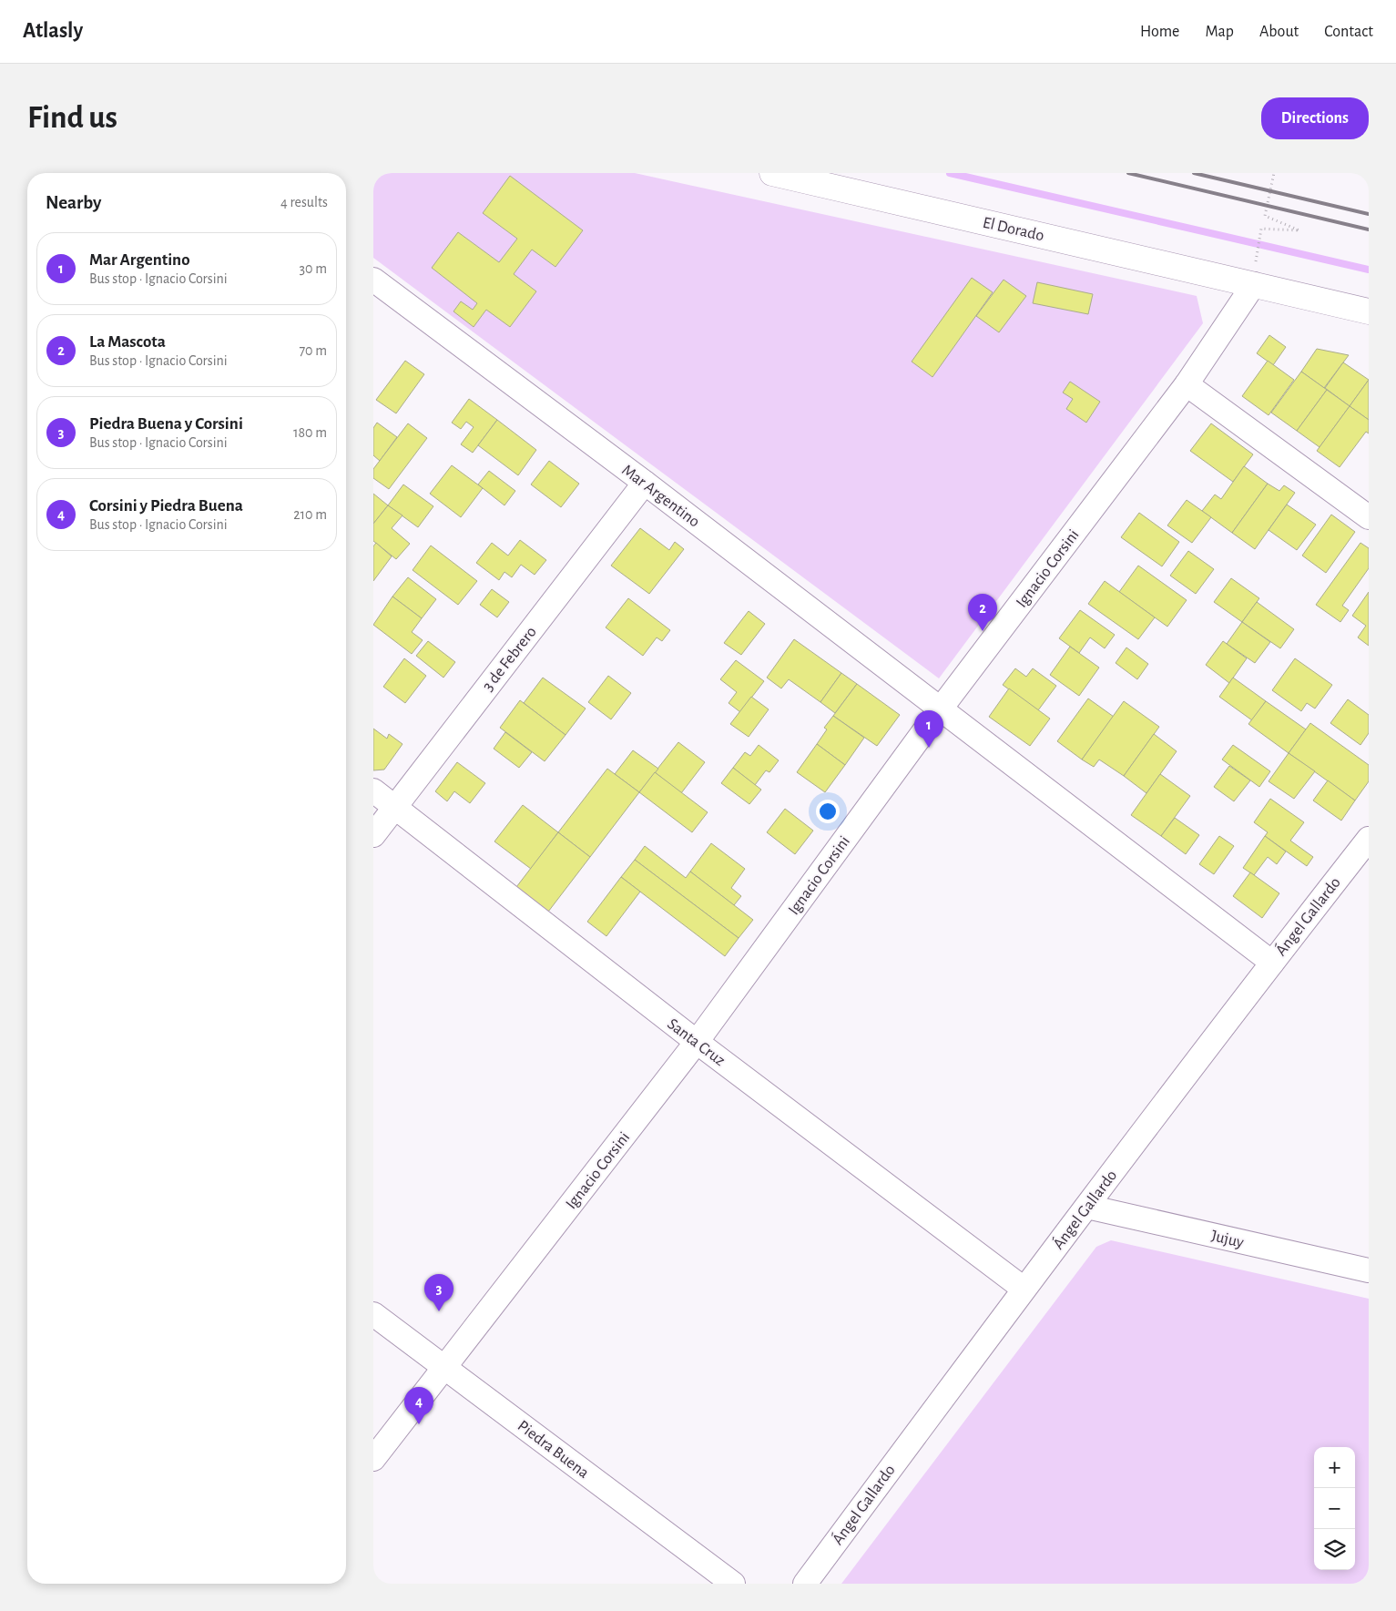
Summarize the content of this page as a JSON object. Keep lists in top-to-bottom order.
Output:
{
  "streets": {
    "street": [
      "El Dorado",
      "Mar Argentino",
      "Ignacio Corsini",
      "3 de Febrero",
      "Ángel Gallardo",
      "Santa Cruz",
      "Jujuy",
      "Piedra Buena"
    ]
  },
  "crossings": [
    ["El Dorado", "Ignacio Corsini"],
    ["Mar Argentino", "Ignacio Corsini"],
    ["Mar Argentino", "3 de Febrero"],
    ["Mar Argentino", "Ángel Gallardo"],
    ["Ignacio Corsini", "Santa Cruz"],
    ["Ignacio Corsini", "Piedra Buena"],
    ["3 de Febrero", "Santa Cruz"],
    ["Ángel Gallardo", "Santa Cruz"],
    ["Ángel Gallardo", "Jujuy"]
  ],
  "page": {
    "header": "Atlasly",
    "nav": [
      "Home",
      "Map",
      "About",
      "Contact"
    ],
    "buttons": "Directions",
    "title": "Find us",
    "heading": ["Nearby", "4 results"],
    "list": [
      {
        "mark": "1",
        "name": "Mar Argentino",
        "note": "Bus stop · Ignacio Corsini",
        "value": "30 m"
      },
      {
        "mark": "2",
        "name": "La Mascota",
        "note": "Bus stop · Ignacio Corsini",
        "value": "70 m"
      },
      {
        "mark": "3",
        "name": "Piedra Buena y Corsini",
        "note": "Bus stop · Ignacio Corsini",
        "value": "180 m"
      },
      {
        "mark": "4",
        "name": "Corsini y Piedra Buena",
        "note": "Bus stop · Ignacio Corsini",
        "value": "210 m"
      }
    ],
    "pins": [
      "2",
      "1",
      "3",
      "4"
    ],
    "map_buttons": ["+", "−"]
  }
}
